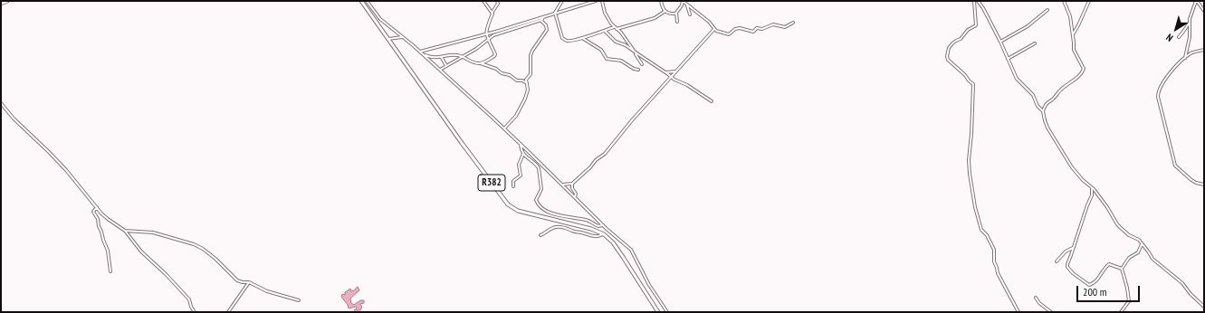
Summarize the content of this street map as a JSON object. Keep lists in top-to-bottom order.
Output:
{
  "streets": {
    "main road": ["R382"]
  },
  "scale_bar": "200 m",
  "north": "bottom left"
}
